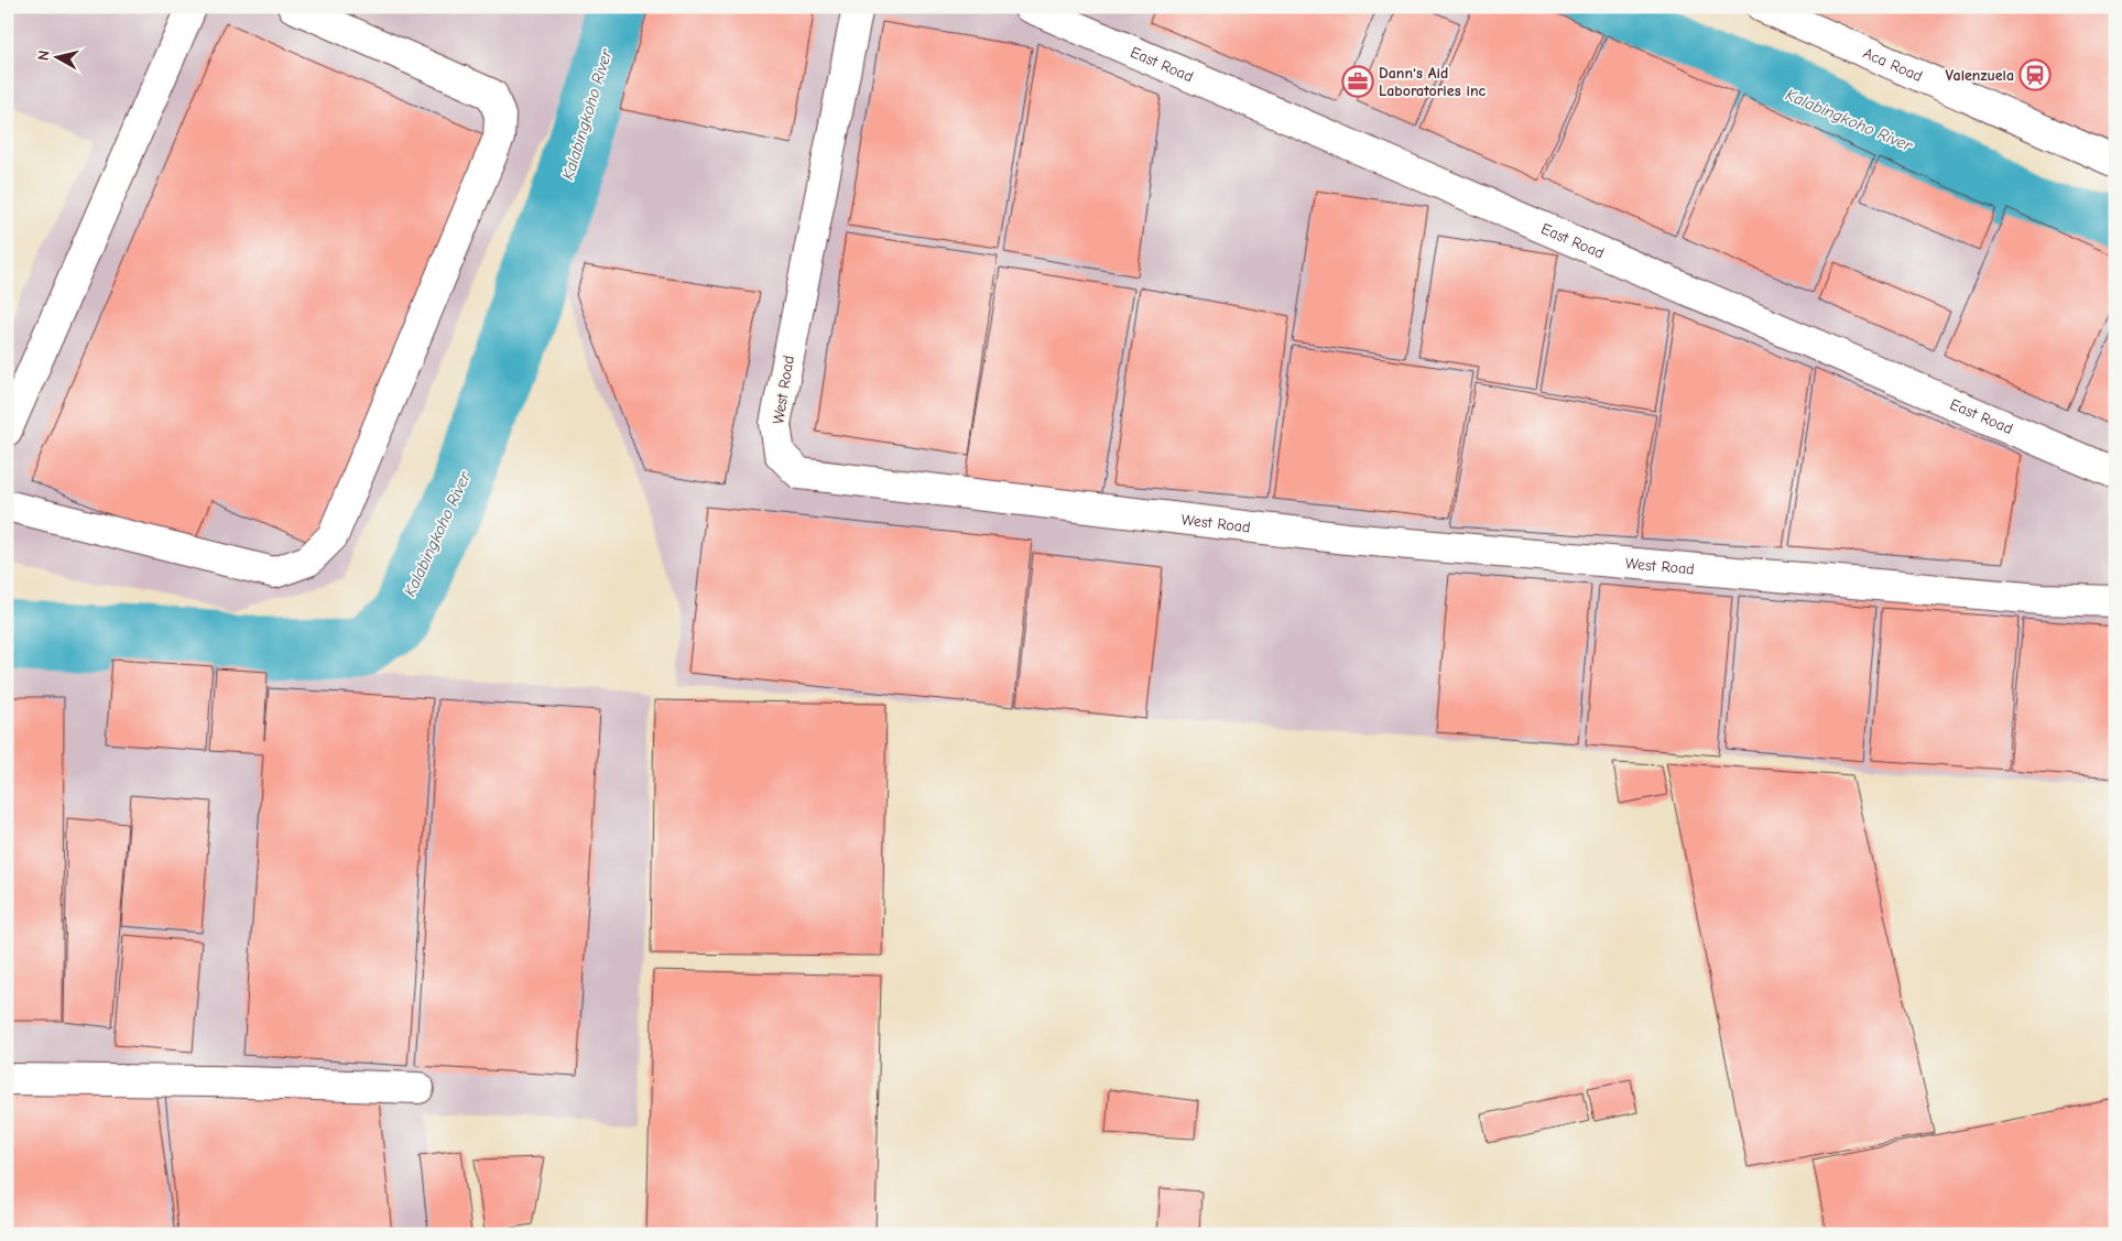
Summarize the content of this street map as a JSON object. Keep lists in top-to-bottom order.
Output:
{
  "streets": {
    "street": ["East Road", "Aca Road", "West Road"]
  },
  "water": ["Kalabingkoho River"],
  "places": {
    "station": ["Valenzuela"],
    "office": ["Dann's Aid Laboratories inc"]
  },
  "north": "left"
}
